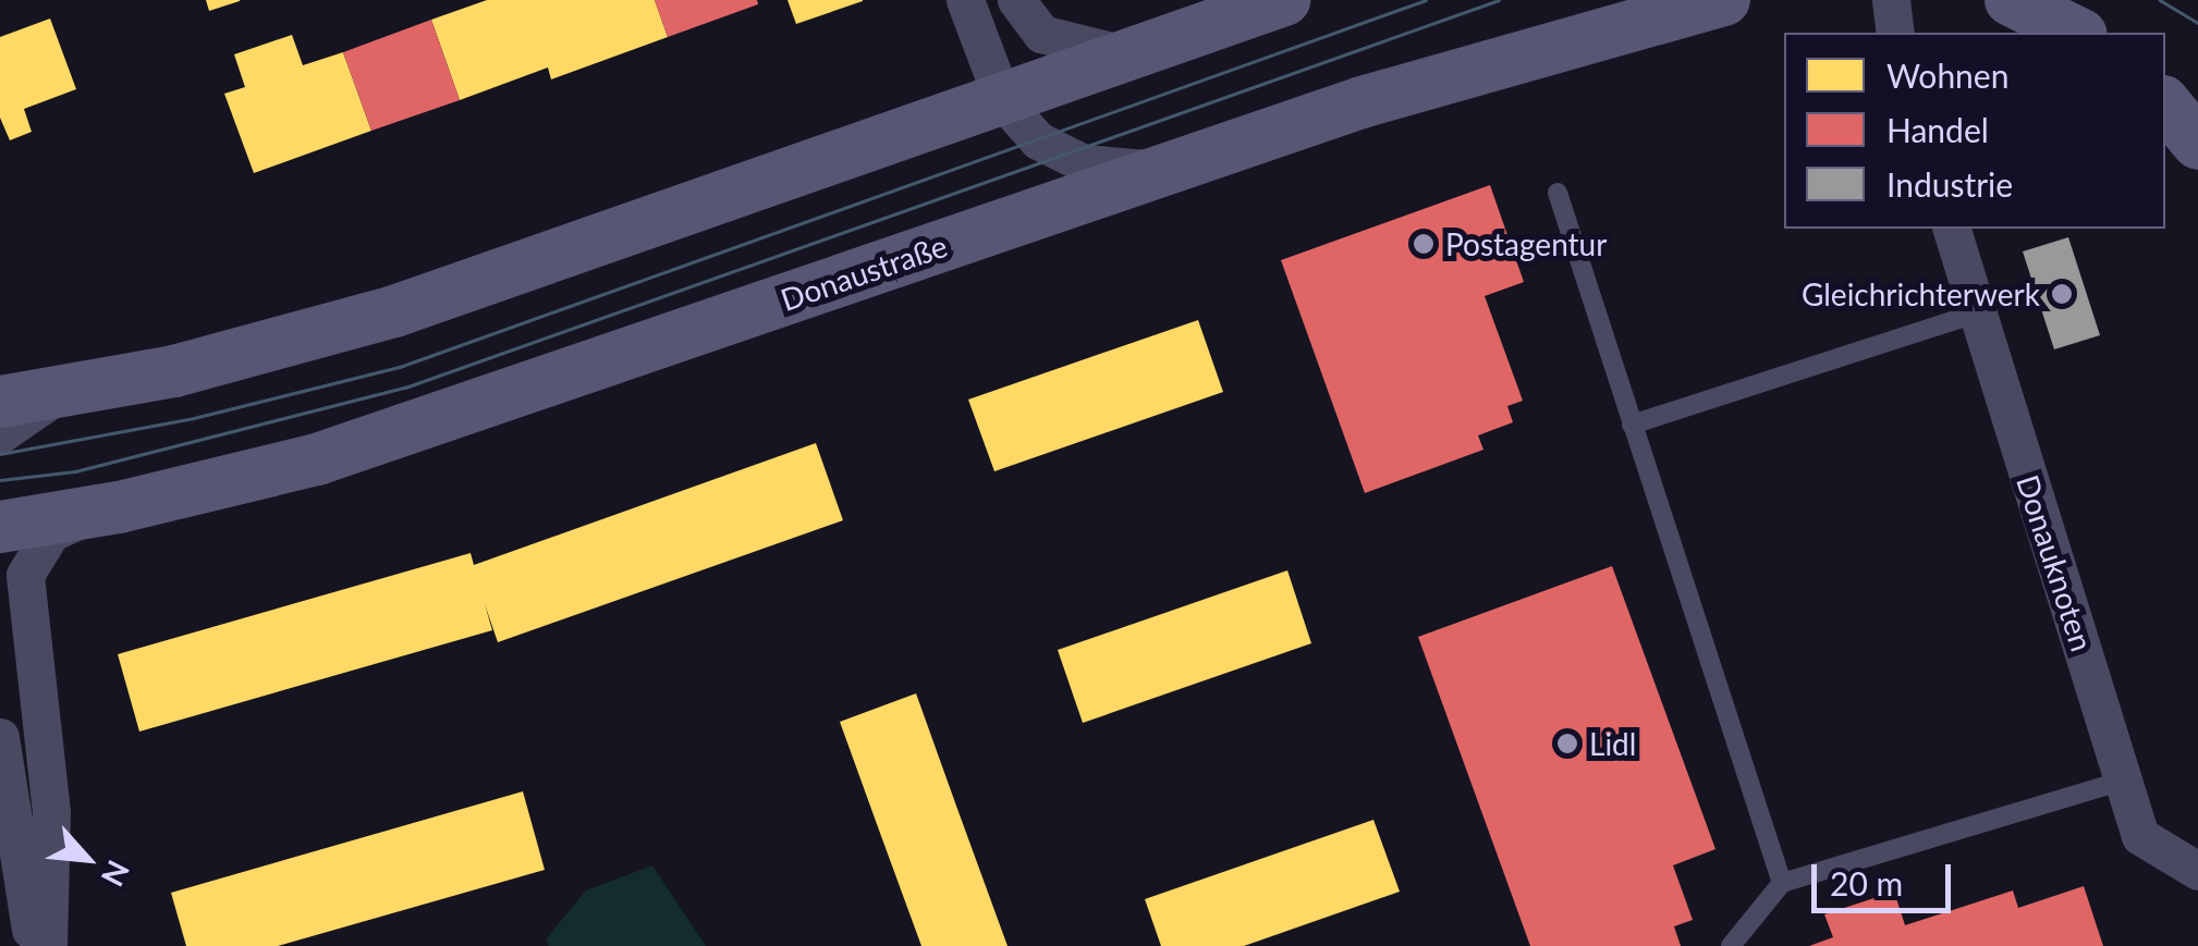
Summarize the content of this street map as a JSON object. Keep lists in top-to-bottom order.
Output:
{
  "streets": {
    "main road": ["Donaustraße"],
    "street": ["Donauknoten"]
  },
  "places": ["Postagentur", "Gleichrichterwerk", "Lidl"],
  "legend": ["Wohnen", "Handel", "Industrie"],
  "scale_bar": "20 m",
  "north": "bottom right"
}
